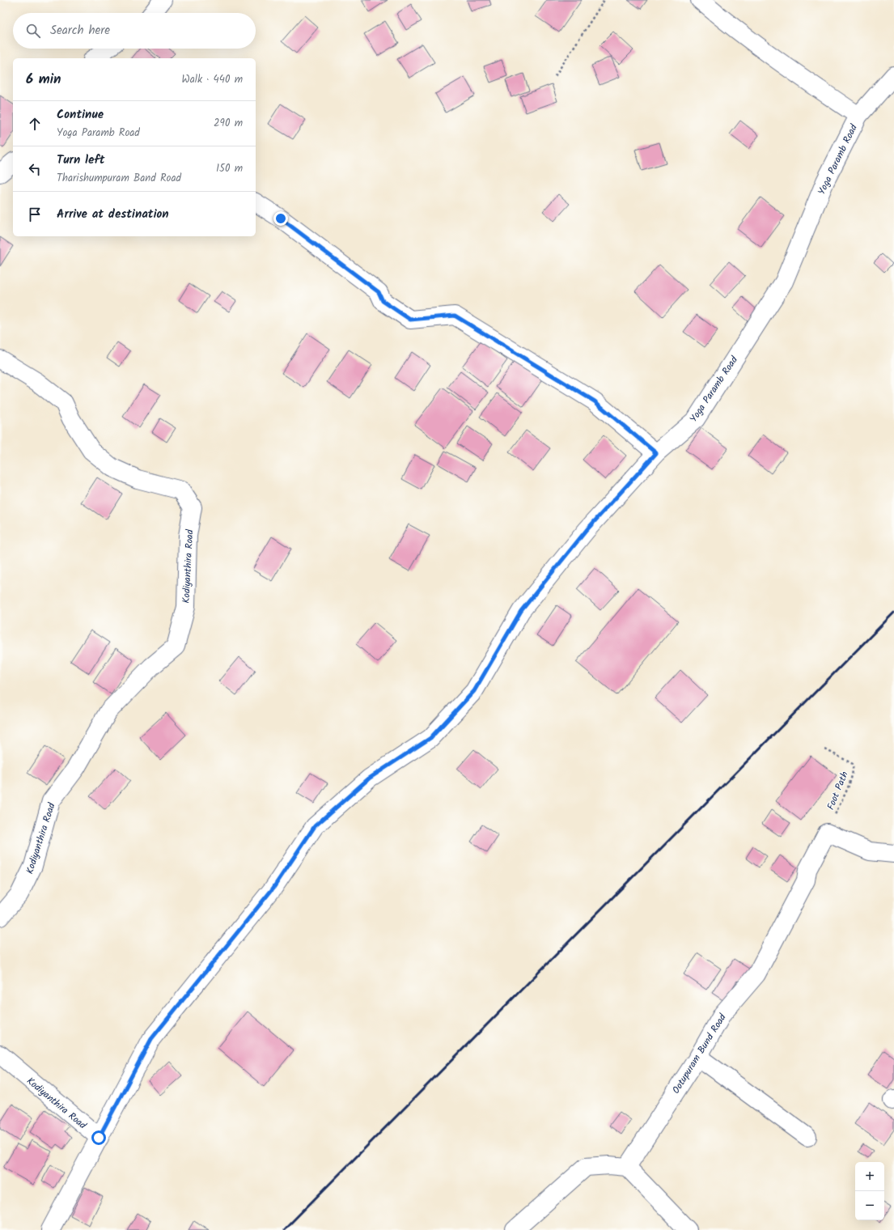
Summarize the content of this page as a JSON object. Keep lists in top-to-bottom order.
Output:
{
  "streets": {
    "street": ["Yoga Paramb Road", "Kodiyanthira Road", "Ootupuram Bund Road"],
    "path": ["Foot Path"]
  },
  "crossings": [
    ["Yoga Paramb Road", "Kodiyanthira Road"],
    ["Foot Path", "Ootupuram Bund Road"]
  ],
  "page": {
    "search": "Search here",
    "heading": ["6 min", "Walk · 440 m"],
    "list": [
      ["Continue", "Yoga Paramb Road", "290 m"],
      ["Turn left", "Tharishumpuram Band Road", "150 m"],
      "Arrive at destination"
    ],
    "map_buttons": ["+", "−"]
  }
}
